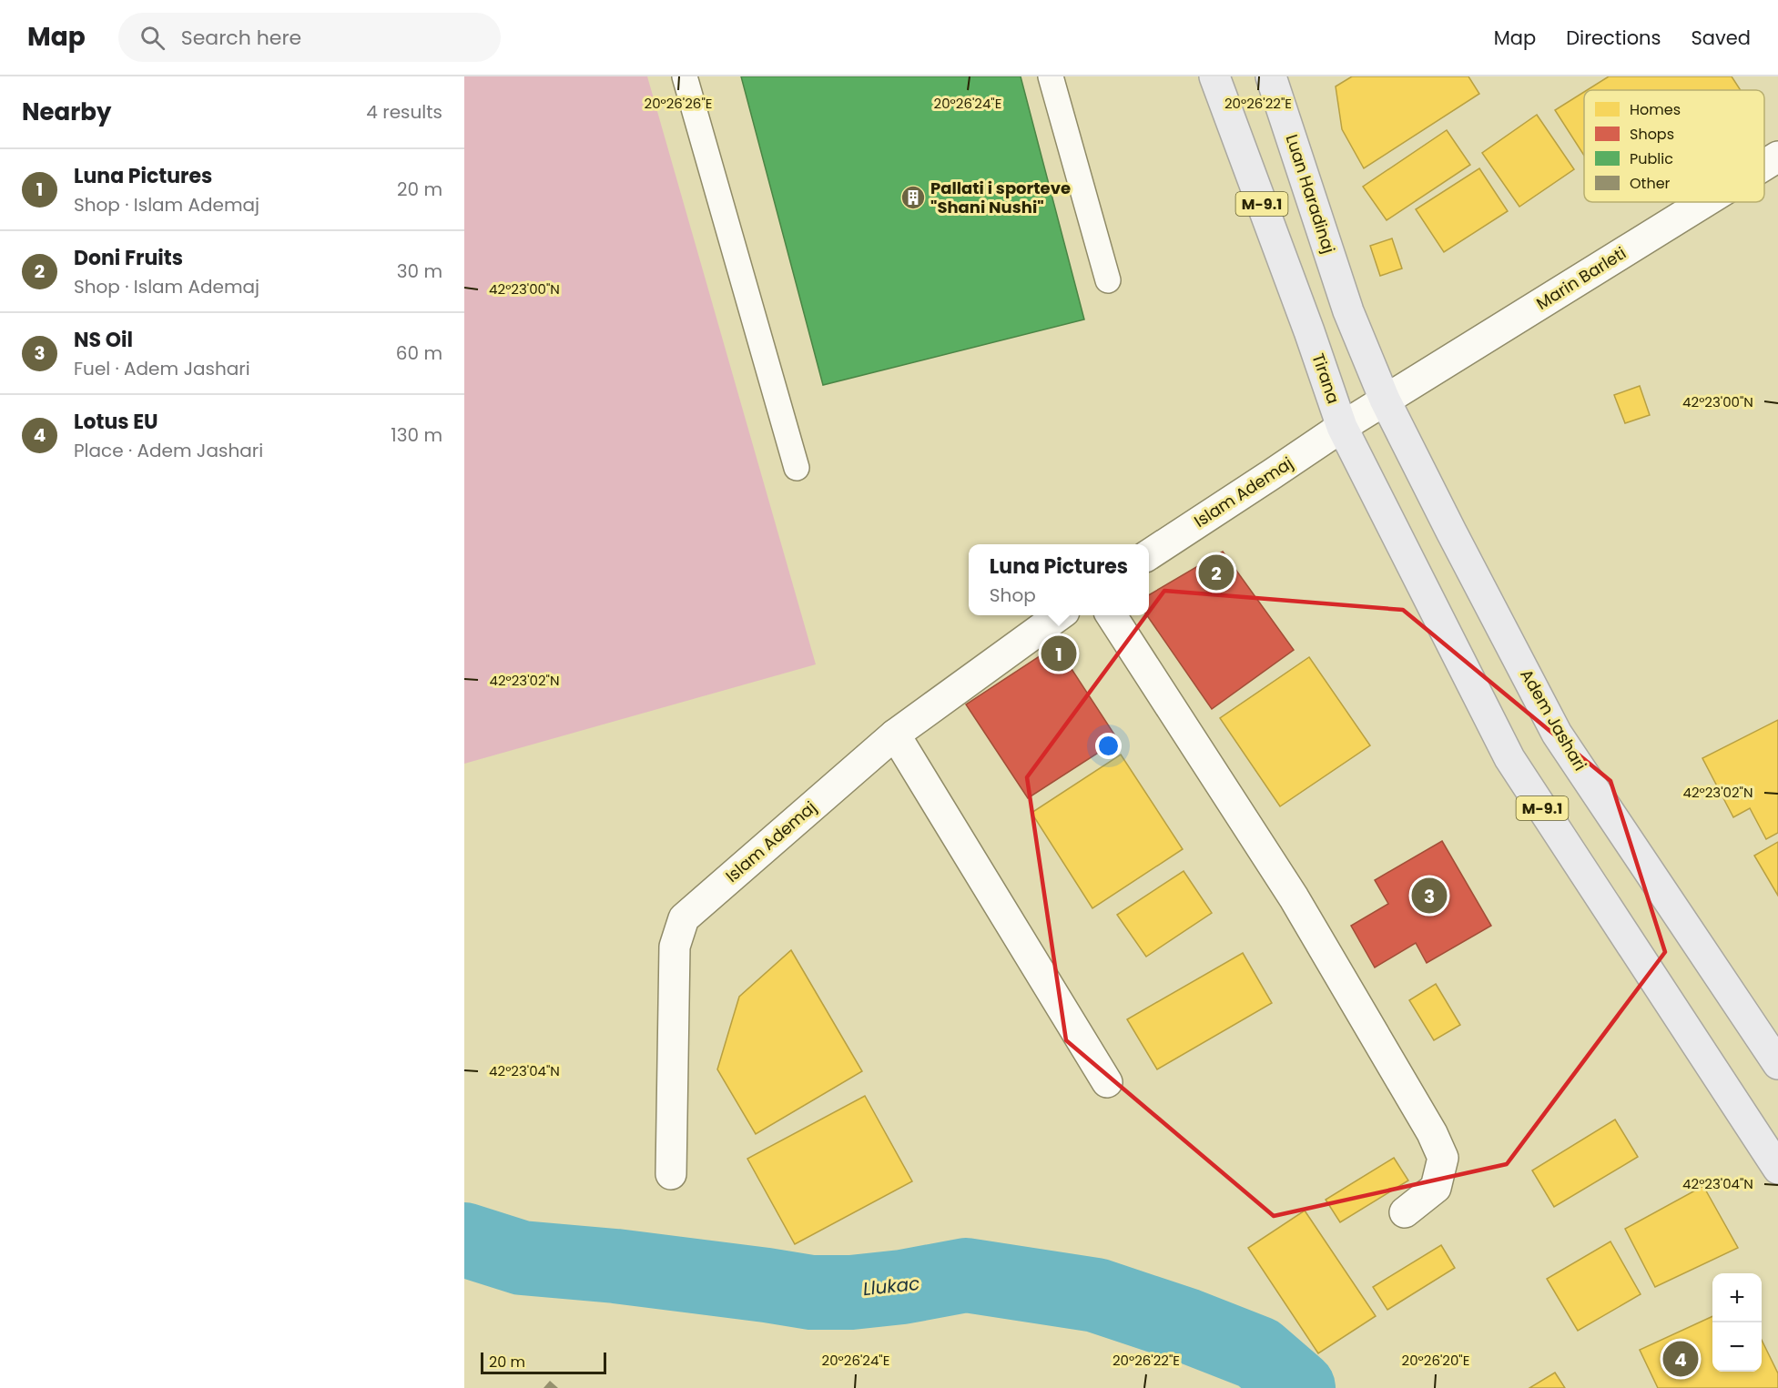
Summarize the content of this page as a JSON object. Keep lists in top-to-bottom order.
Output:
{
  "streets": {
    "main road": [
      "Luan Haradinaj",
      "M-9.1",
      "Tirana",
      "Adem Jashari"
    ],
    "street": ["Marin Barleti", "Islam Ademaj"]
  },
  "crossings": [
    ["Luan Haradinaj", "Marin Barleti"],
    ["Luan Haradinaj", "Adem Jashari"],
    ["M-9.1", "Tirana"],
    ["M-9.1", "Islam Ademaj"],
    ["Marin Barleti", "Adem Jashari"],
    ["Tirana", "Islam Ademaj"]
  ],
  "water": ["Llukac"],
  "places": {
    "building": ["Pallati i sporteve \"Shani Nushi\""]
  },
  "legend": [
    "Homes",
    "Shops",
    "Public",
    "Other"
  ],
  "scale_bar": "20 m",
  "page": {
    "header": "Map",
    "search": "Search here",
    "nav": ["Map", "Directions", "Saved"],
    "heading": ["Nearby", "4 results"],
    "list": [
      {
        "mark": "1",
        "name": "Luna Pictures",
        "note": "Shop · Islam Ademaj",
        "value": "20 m"
      },
      {
        "mark": "2",
        "name": "Doni Fruits",
        "note": "Shop · Islam Ademaj",
        "value": "30 m"
      },
      {
        "mark": "3",
        "name": "NS Oil",
        "note": "Fuel · Adem Jashari",
        "value": "60 m"
      },
      {
        "mark": "4",
        "name": "Lotus EU",
        "note": "Place · Adem Jashari",
        "value": "130 m"
      }
    ],
    "popup": ["Luna Pictures", "Shop"],
    "pins": [
      "2",
      "1",
      "3",
      "4"
    ],
    "map_buttons": ["+", "−"],
    "scale": "20 m"
  },
  "coordinates": [
    "20°26'26\"E",
    "20°26'24\"E",
    "20°26'22\"E",
    "42°23'00\"N",
    "42°23'02\"N",
    "42°23'04\"N",
    "20°26'20\"E"
  ]
}
